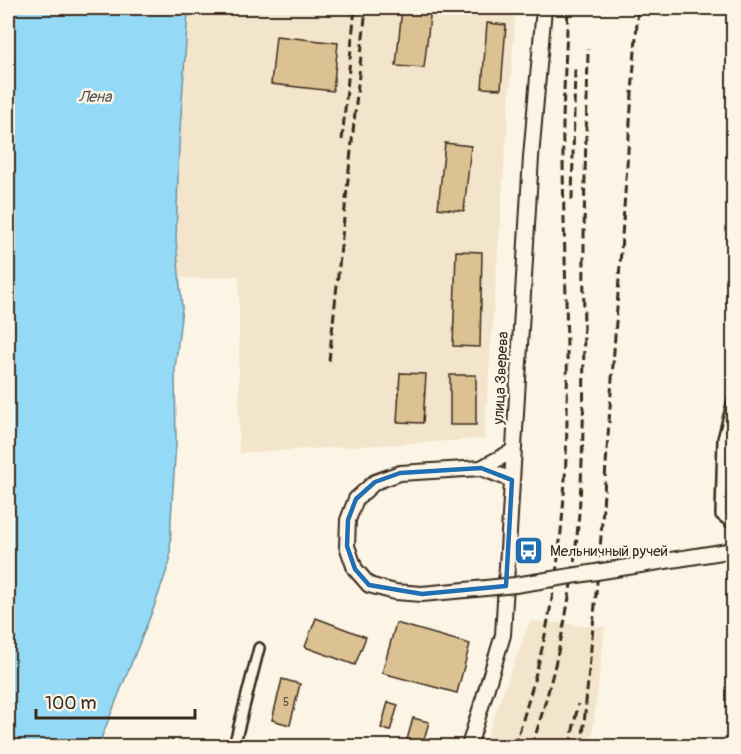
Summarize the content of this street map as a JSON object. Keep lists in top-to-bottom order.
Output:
{
  "streets": {
    "main road": ["улица Зверева"]
  },
  "water": ["Лена"],
  "places": {
    "bus stop": ["Мельничный ручей"]
  },
  "house_numbers": ["5"],
  "scale_bar": "100 m"
}
